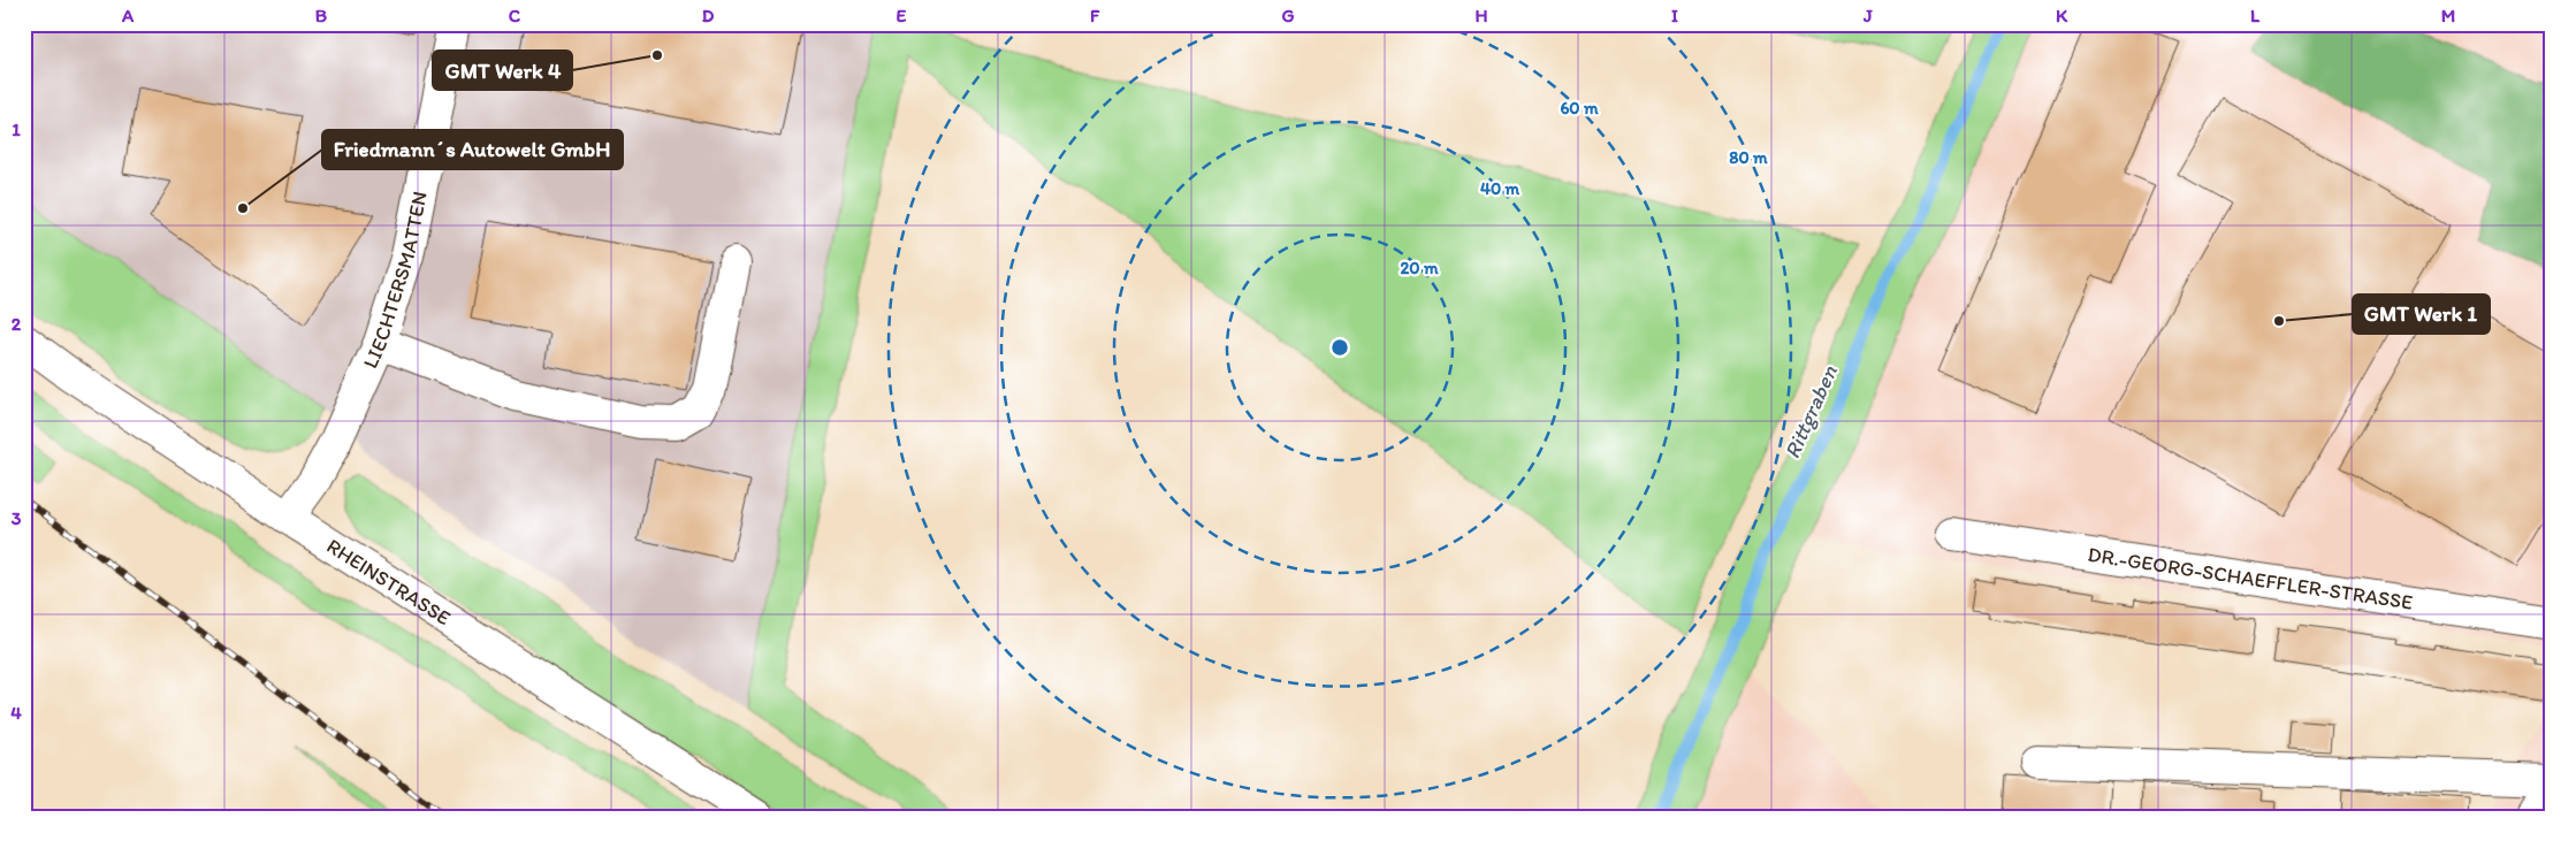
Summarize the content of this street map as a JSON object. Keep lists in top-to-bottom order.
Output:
{
  "streets": {
    "street": ["LIECHTERSMATTEN", "DR.-GEORG-SCHAEFFLER-STRASSE", "RHEINSTRASSE"]
  },
  "crossings": [
    ["LIECHTERSMATTEN", "RHEINSTRASSE"]
  ],
  "water": ["Rittgraben"],
  "places": ["GMT Werk 4", "Friedmann´s Autowelt GmbH", "GMT Werk 1"],
  "grid": {
    "columns": [
      "A",
      "B",
      "C",
      "D",
      "E",
      "F",
      "G",
      "H",
      "I",
      "J",
      "K",
      "L",
      "M"
    ],
    "rows": [
      "1",
      "2",
      "3",
      "4"
    ]
  },
  "rings": [
    "60 m",
    "80 m",
    "40 m",
    "20 m"
  ]
}
